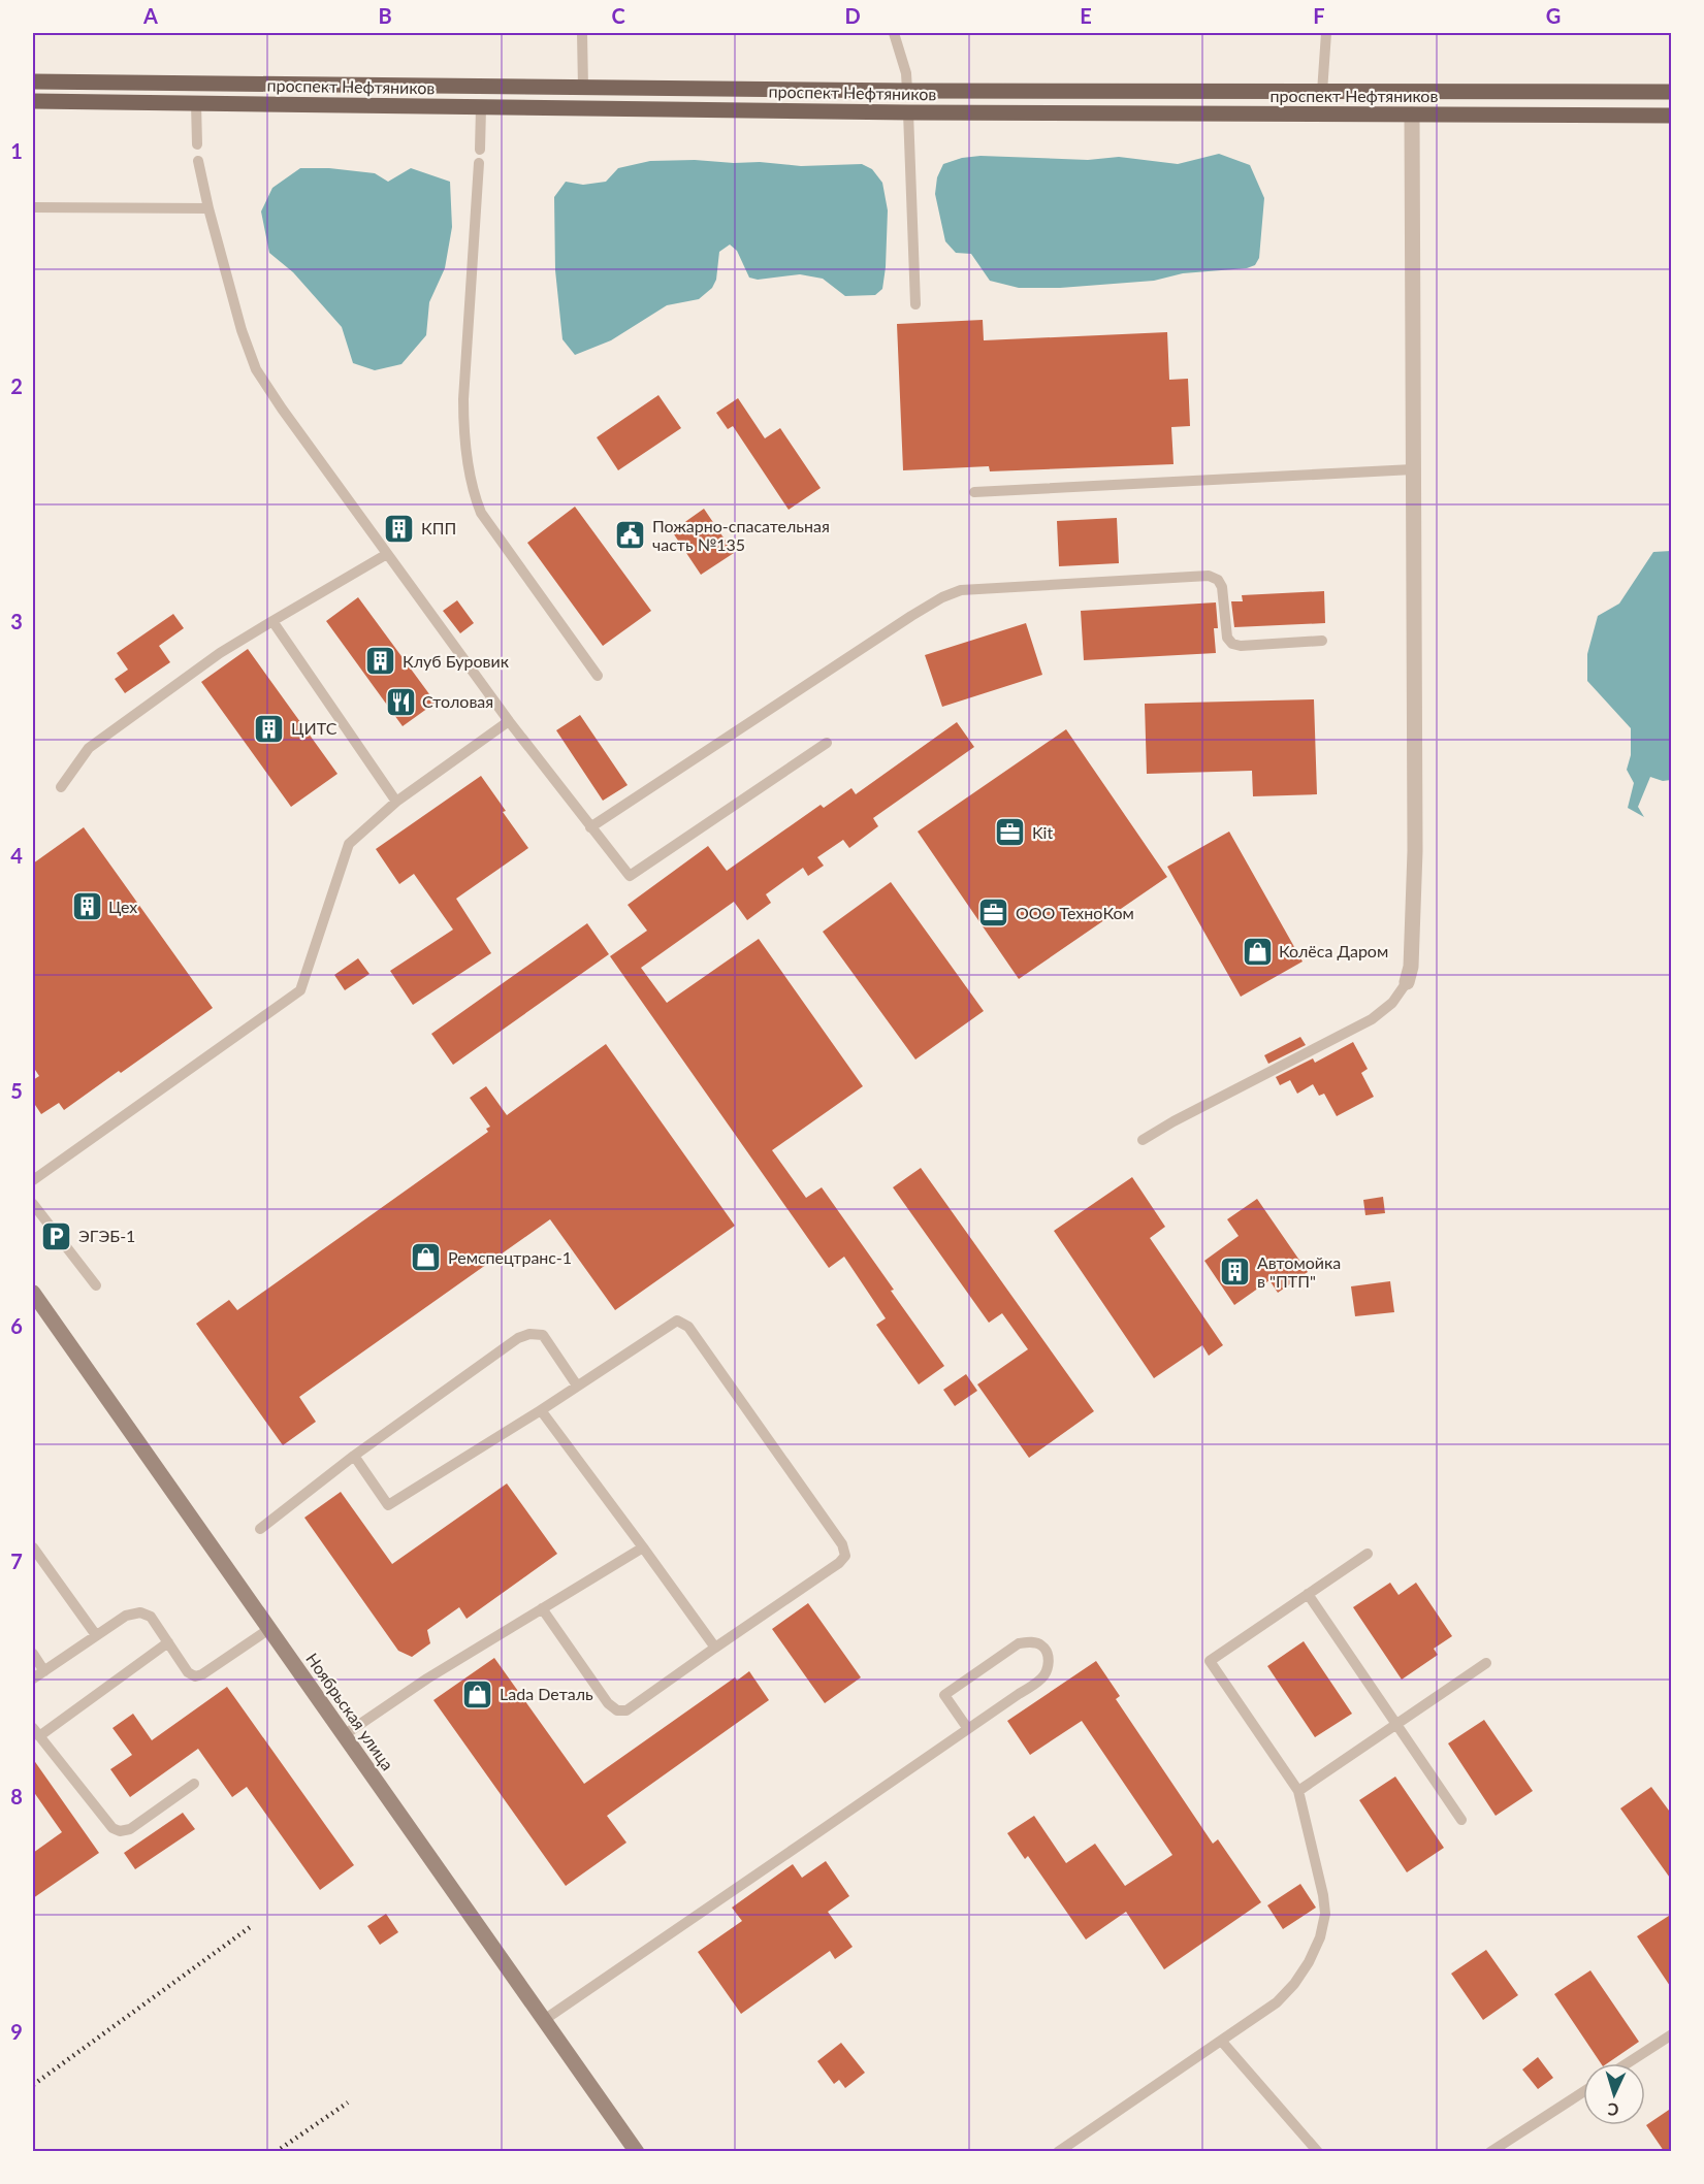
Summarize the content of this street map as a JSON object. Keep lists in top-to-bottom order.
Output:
{
  "streets": {
    "main road": ["проспект Нефтяников", "Ноябрьская улица"]
  },
  "places": {
    "building": [
      "КПП",
      "Клуб Буровик",
      "ЦИТС",
      "Цех",
      "Автомойка в \"ПТП\""
    ],
    "public building": ["Пожарно-спасательная часть №135"],
    "restaurant": ["Столовая"],
    "office": ["Kit", "ООО ТехноКом"],
    "shop": ["Колёса Даром", "Ремспецтранс-1", "Lada Dеталь"],
    "parking": ["ЭГЭБ-1"]
  },
  "north": "bottom",
  "grid": {
    "columns": [
      "A",
      "B",
      "C",
      "D",
      "E",
      "F",
      "G"
    ],
    "rows": [
      "1",
      "2",
      "3",
      "4",
      "5",
      "6",
      "7",
      "8",
      "9"
    ]
  }
}
